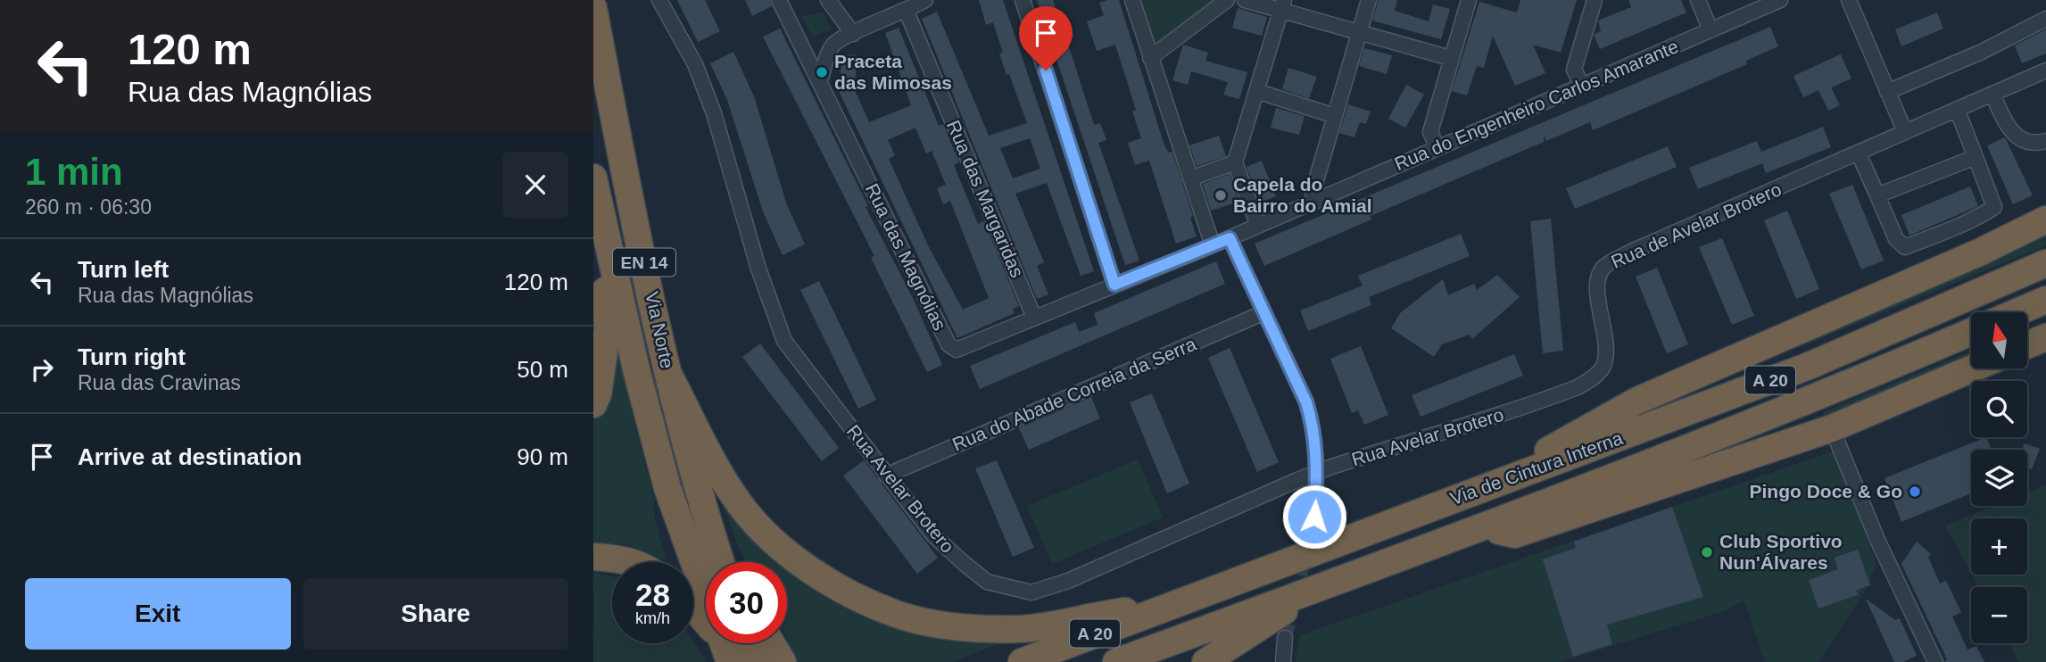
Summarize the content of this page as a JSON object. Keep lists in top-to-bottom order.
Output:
{
  "streets": {
    "highway": [
      "EN 14",
      "Via Norte",
      "A 20",
      "Via de Cintura Interna"
    ],
    "street": [
      "Rua do Engenheiro Carlos Amarante",
      "Rua das Margaridas",
      "Rua de Avelar Brotero",
      "Rua das Magnólias",
      "Rua do Abade Correia da Serra",
      "Rua Avelar Brotero"
    ]
  },
  "crossings": [
    ["Rua do Engenheiro Carlos Amarante", "Rua das Magnólias"],
    ["Rua das Margaridas", "Rua das Magnólias"],
    ["Rua de Avelar Brotero", "Rua Avelar Brotero"],
    ["Rua do Abade Correia da Serra", "Rua Avelar Brotero"]
  ],
  "places": [
    "Praceta das Mimosas",
    "Capela do Bairro do Amial",
    "Pingo Doce & Go",
    "Club Sportivo Nun'Álvares"
  ],
  "north": "top",
  "page": {
    "turn": ["120 m", "Rua das Magnólias"],
    "heading": ["1 min", "260 m · 06:30"],
    "list": [
      {
        "name": "Turn left",
        "note": "Rua das Magnólias",
        "value": "120 m"
      },
      {
        "name": "Turn right",
        "note": "Rua das Cravinas",
        "value": "50 m"
      },
      {
        "name": "Arrive at destination",
        "value": "90 m"
      }
    ],
    "map_buttons": ["+", "−"],
    "speed": "28 km/h",
    "limit": "30",
    "buttons": ["Exit", "Share"]
  }
}
